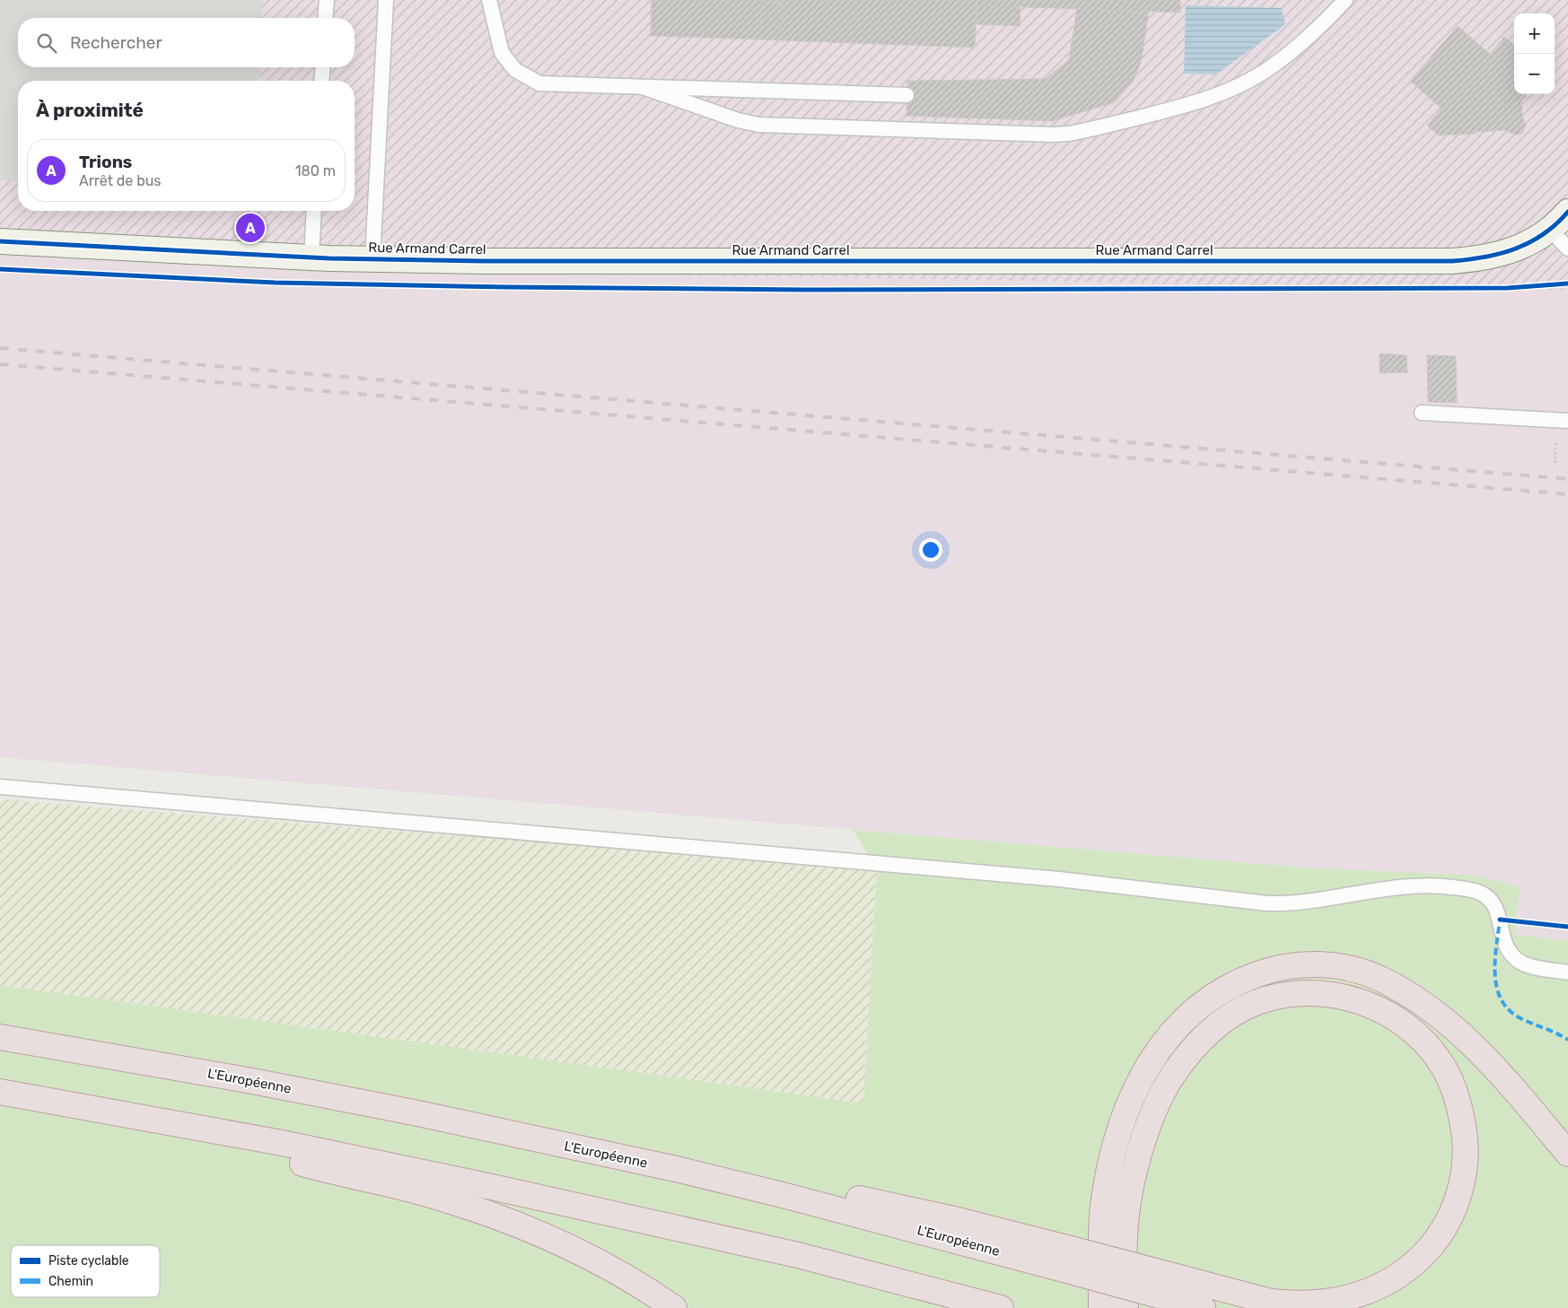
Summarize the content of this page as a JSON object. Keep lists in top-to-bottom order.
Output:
{
  "streets": {
    "highway": ["L'Européenne"],
    "street": ["Rue Armand Carrel"]
  },
  "legend": ["Piste cyclable", "Chemin"],
  "page": {
    "map_buttons": ["+", "−"],
    "search": "Rechercher",
    "heading": "À proximité",
    "list": [
      {
        "mark": "A",
        "name": "Trions",
        "note": "Arrêt de bus",
        "value": "180 m"
      }
    ],
    "pins": "A"
  }
}
